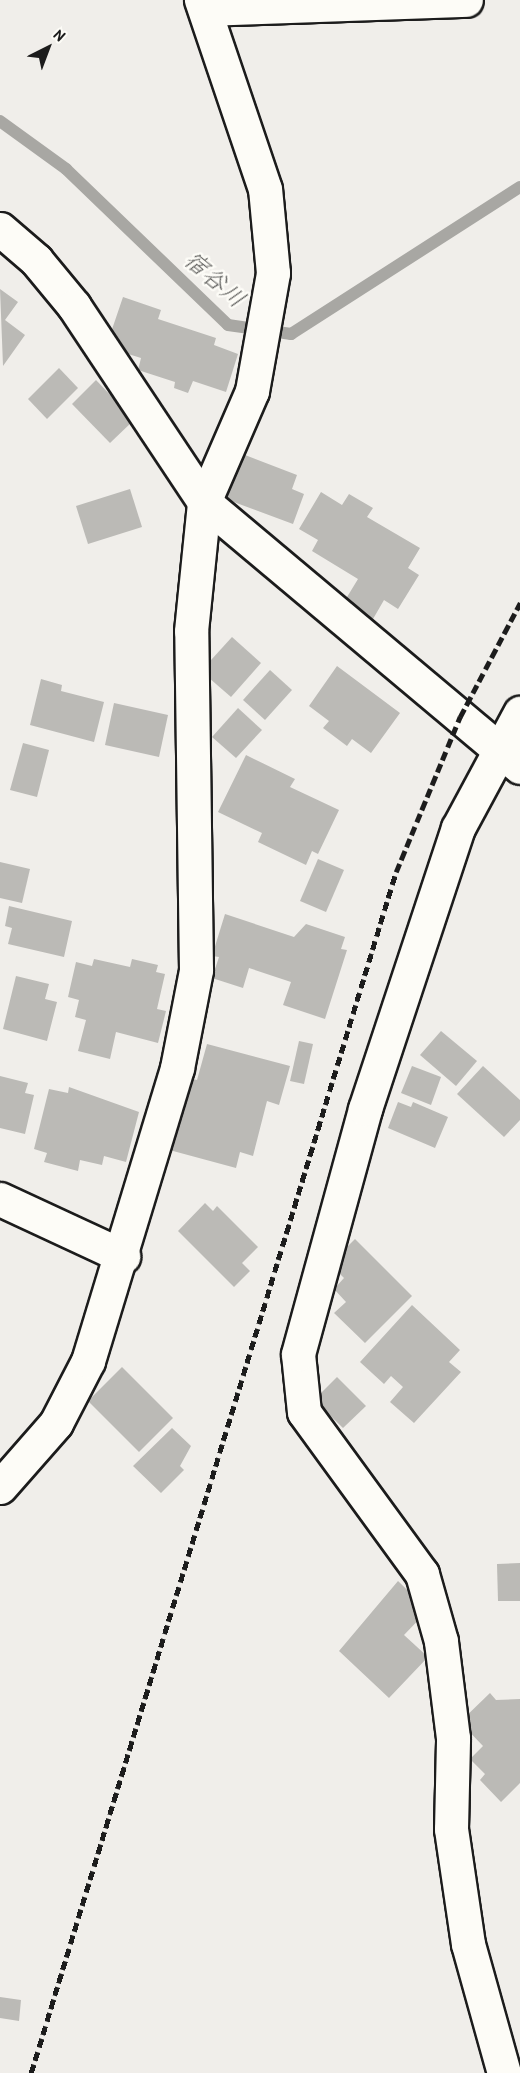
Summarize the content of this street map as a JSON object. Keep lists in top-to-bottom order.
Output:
{
  "water": ["宿谷川"],
  "north": "top right"
}
